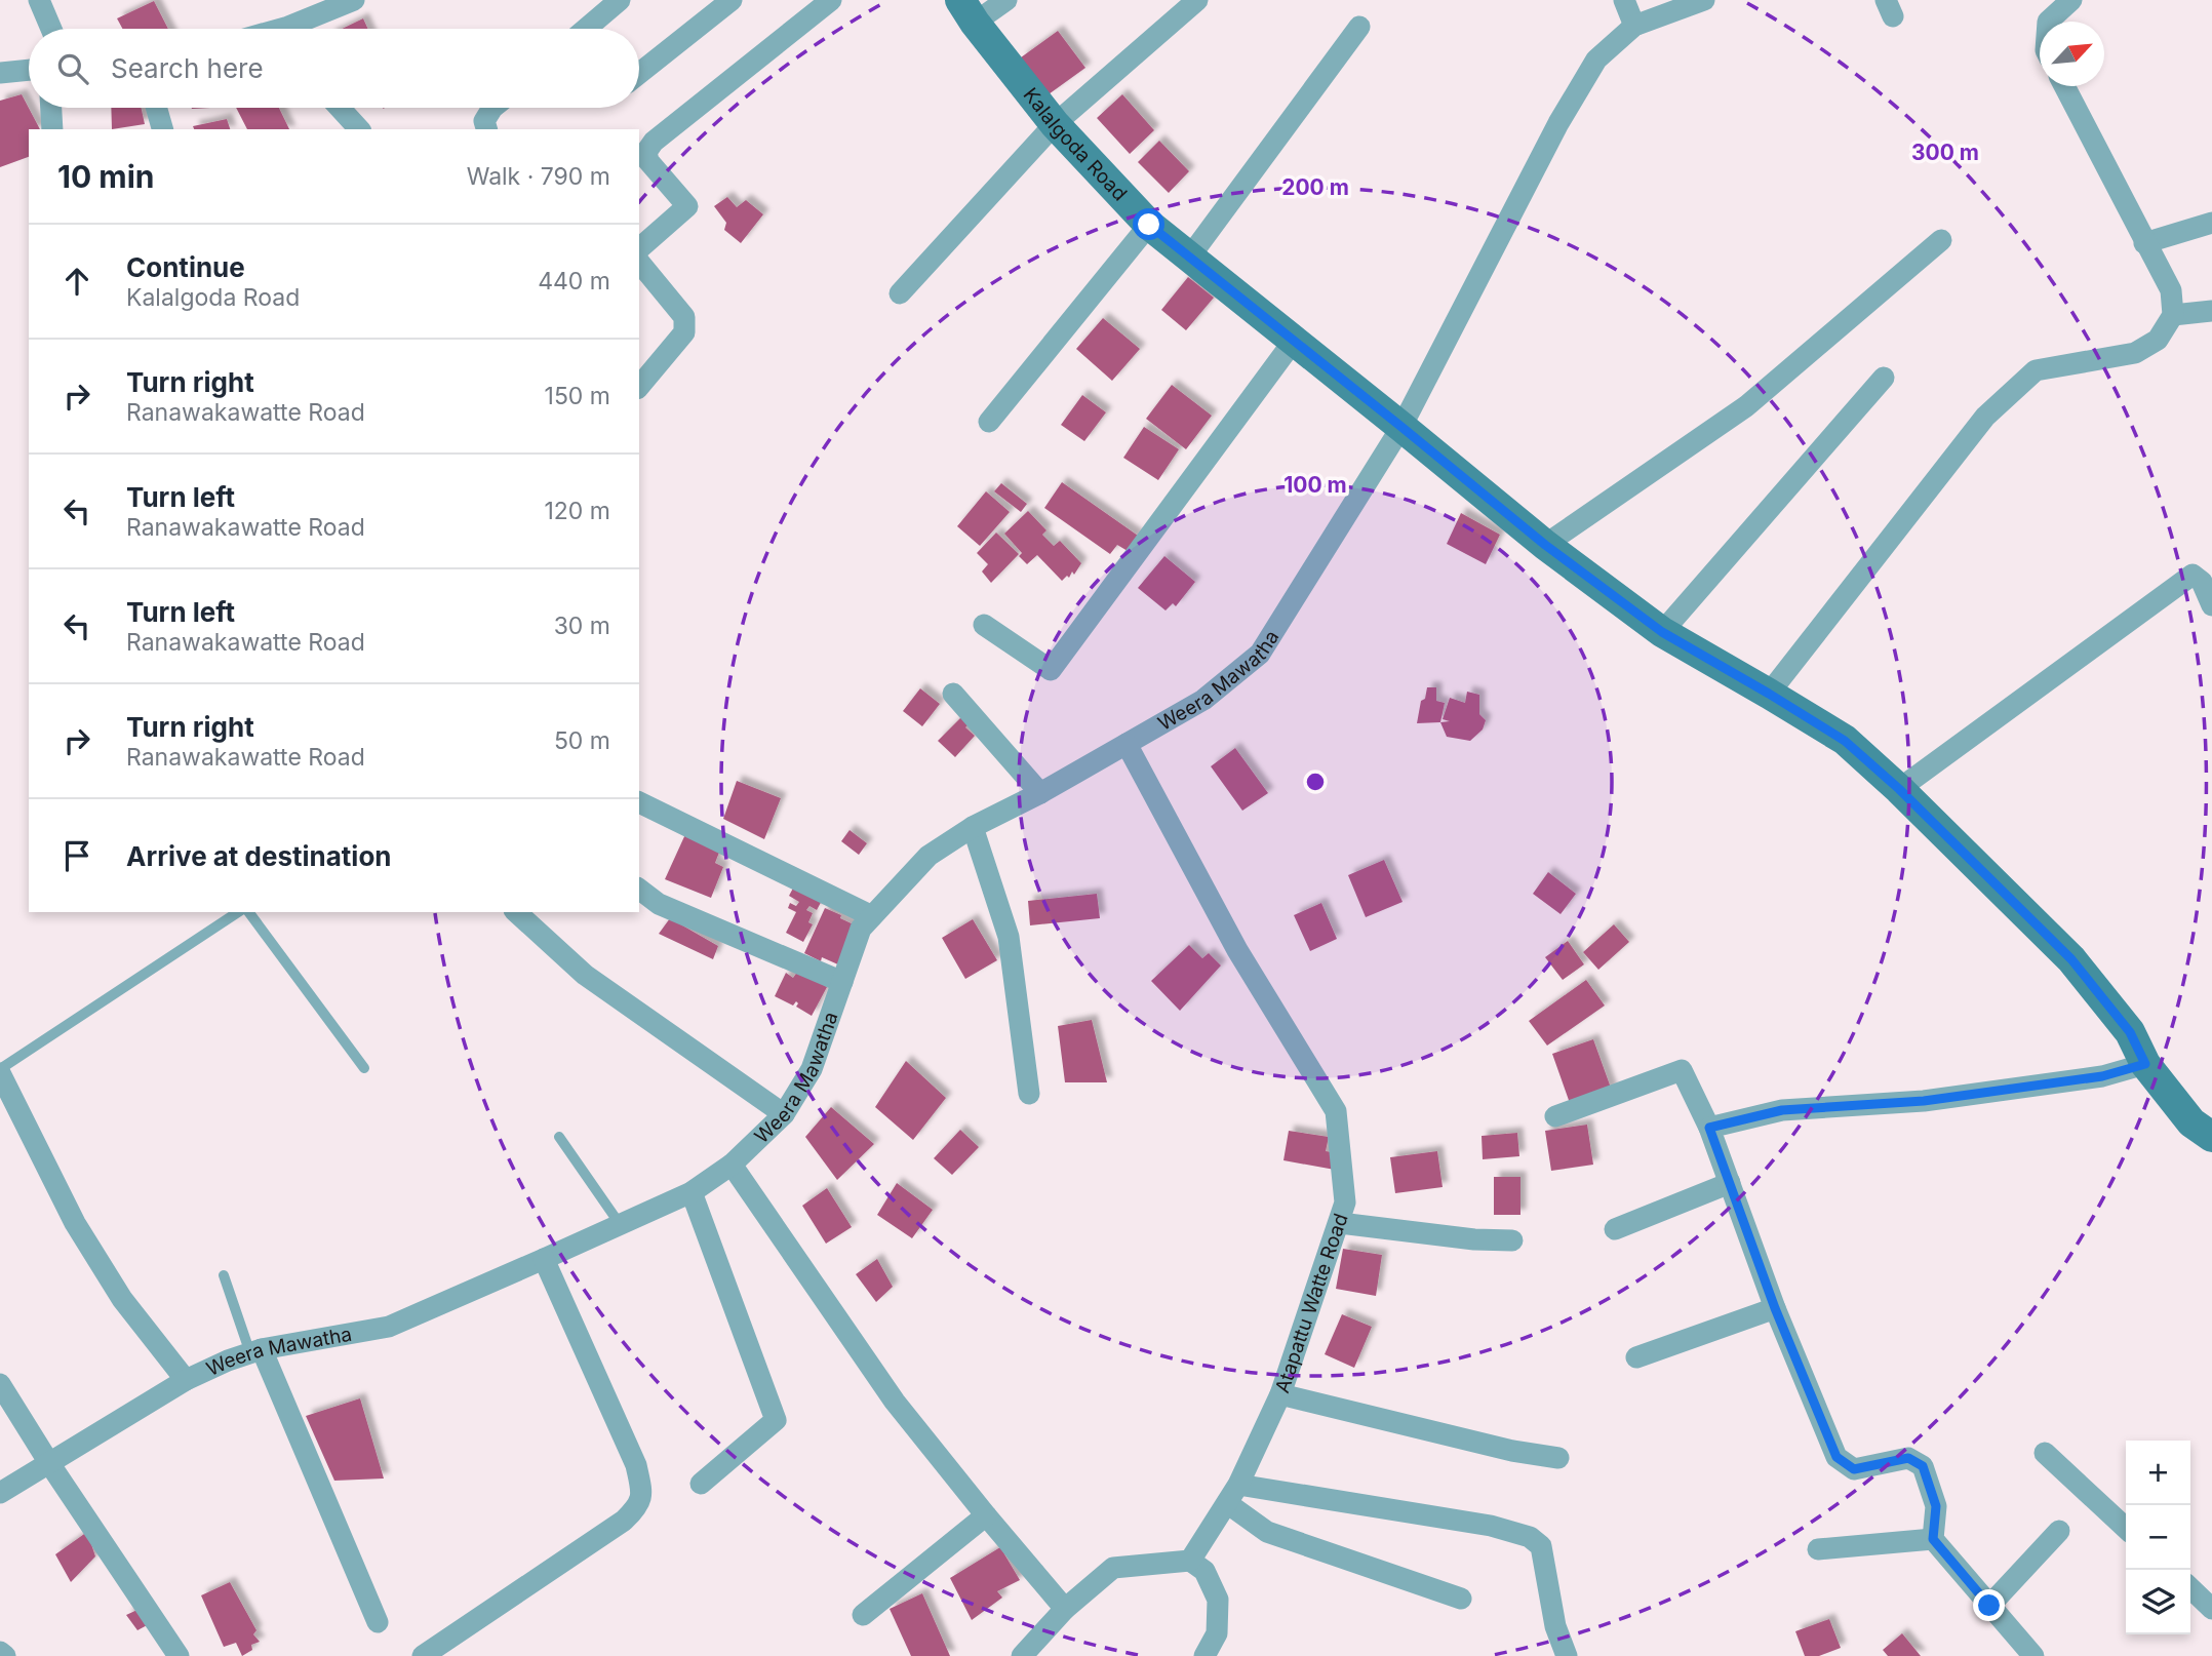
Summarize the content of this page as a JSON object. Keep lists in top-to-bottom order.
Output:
{
  "streets": {
    "street": ["Kalalgoda Road", "Weera Mawatha", "Atapattu Watte Road"]
  },
  "crossings": [
    ["Kalalgoda Road", "Weera Mawatha"],
    ["Weera Mawatha", "Atapattu Watte Road"]
  ],
  "north": "top right",
  "page": {
    "search": "Search here",
    "heading": ["10 min", "Walk · 790 m"],
    "list": [
      ["Continue", "Kalalgoda Road", "440 m"],
      ["Turn right", "Ranawakawatte Road", "150 m"],
      ["Turn left", "Ranawakawatte Road", "120 m"],
      ["Turn left", "Ranawakawatte Road", "30 m"],
      ["Turn right", "Ranawakawatte Road", "50 m"],
      "Arrive at destination"
    ],
    "map_buttons": ["+", "−"]
  },
  "rings": ["300 m", "200 m", "100 m"]
}
